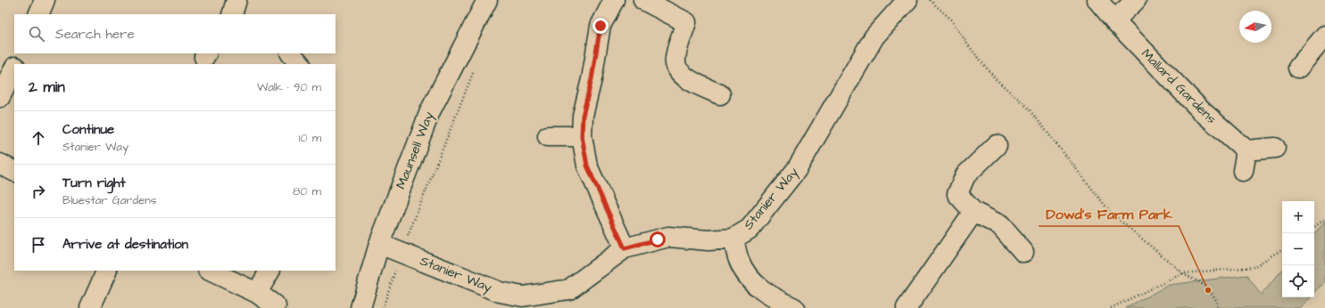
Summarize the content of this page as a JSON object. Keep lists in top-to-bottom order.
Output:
{
  "streets": {
    "street": ["Mallard Gardens", "Maunsell Way", "Stanier Way"]
  },
  "crossings": [
    ["Maunsell Way", "Stanier Way"]
  ],
  "places": ["Dowd's Farm Park"],
  "north": "left",
  "page": {
    "search": "Search here",
    "heading": ["2 min", "Walk · 90 m"],
    "list": [
      ["Continue", "Stanier Way", "10 m"],
      ["Turn right", "Bluestar Gardens", "80 m"],
      "Arrive at destination"
    ],
    "map_buttons": ["+", "−"]
  }
}
